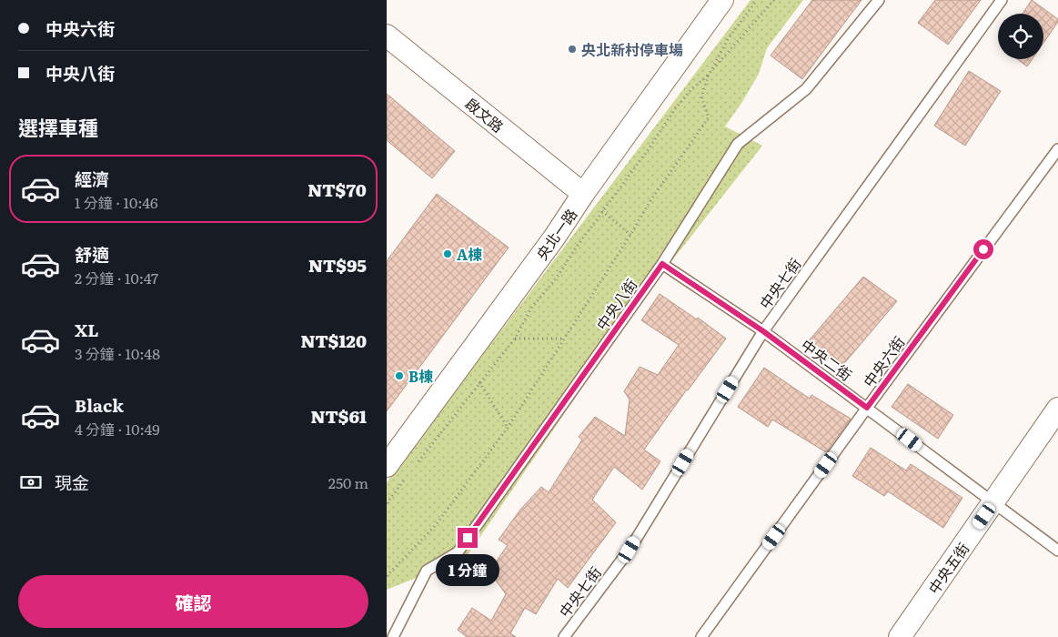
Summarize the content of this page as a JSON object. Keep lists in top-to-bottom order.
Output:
{
  "streets": {
    "street": ["啟文路", "央北一路", "中央五街"],
    "lane": [
      "中央七街",
      "中央八街",
      "中央二街",
      "中央六街"
    ]
  },
  "crossings": [
    ["啟文路", "央北一路"],
    ["中央七街", "中央二街"],
    ["中央八街", "中央二街"],
    ["中央二街", "中央六街"],
    ["中央二街", "中央五街"]
  ],
  "places": ["央北新村停車場", "A棟", "B棟"],
  "page": {
    "banner": ["中央六街", "中央八街"],
    "heading": "選擇車種",
    "list": [
      {
        "name": "經濟",
        "note": "1 分鐘 · 10:46",
        "value": "NT$70"
      },
      {
        "name": "舒適",
        "note": "2 分鐘 · 10:47",
        "value": "NT$95"
      },
      {
        "name": "XL",
        "note": "3 分鐘 · 10:48",
        "value": "NT$120"
      },
      {
        "name": "Black",
        "note": "4 分鐘 · 10:49",
        "value": "NT$61"
      }
    ],
    "pay": ["現金", "250 m"],
    "bubble": "1 分鐘",
    "buttons": "確認"
  }
}
